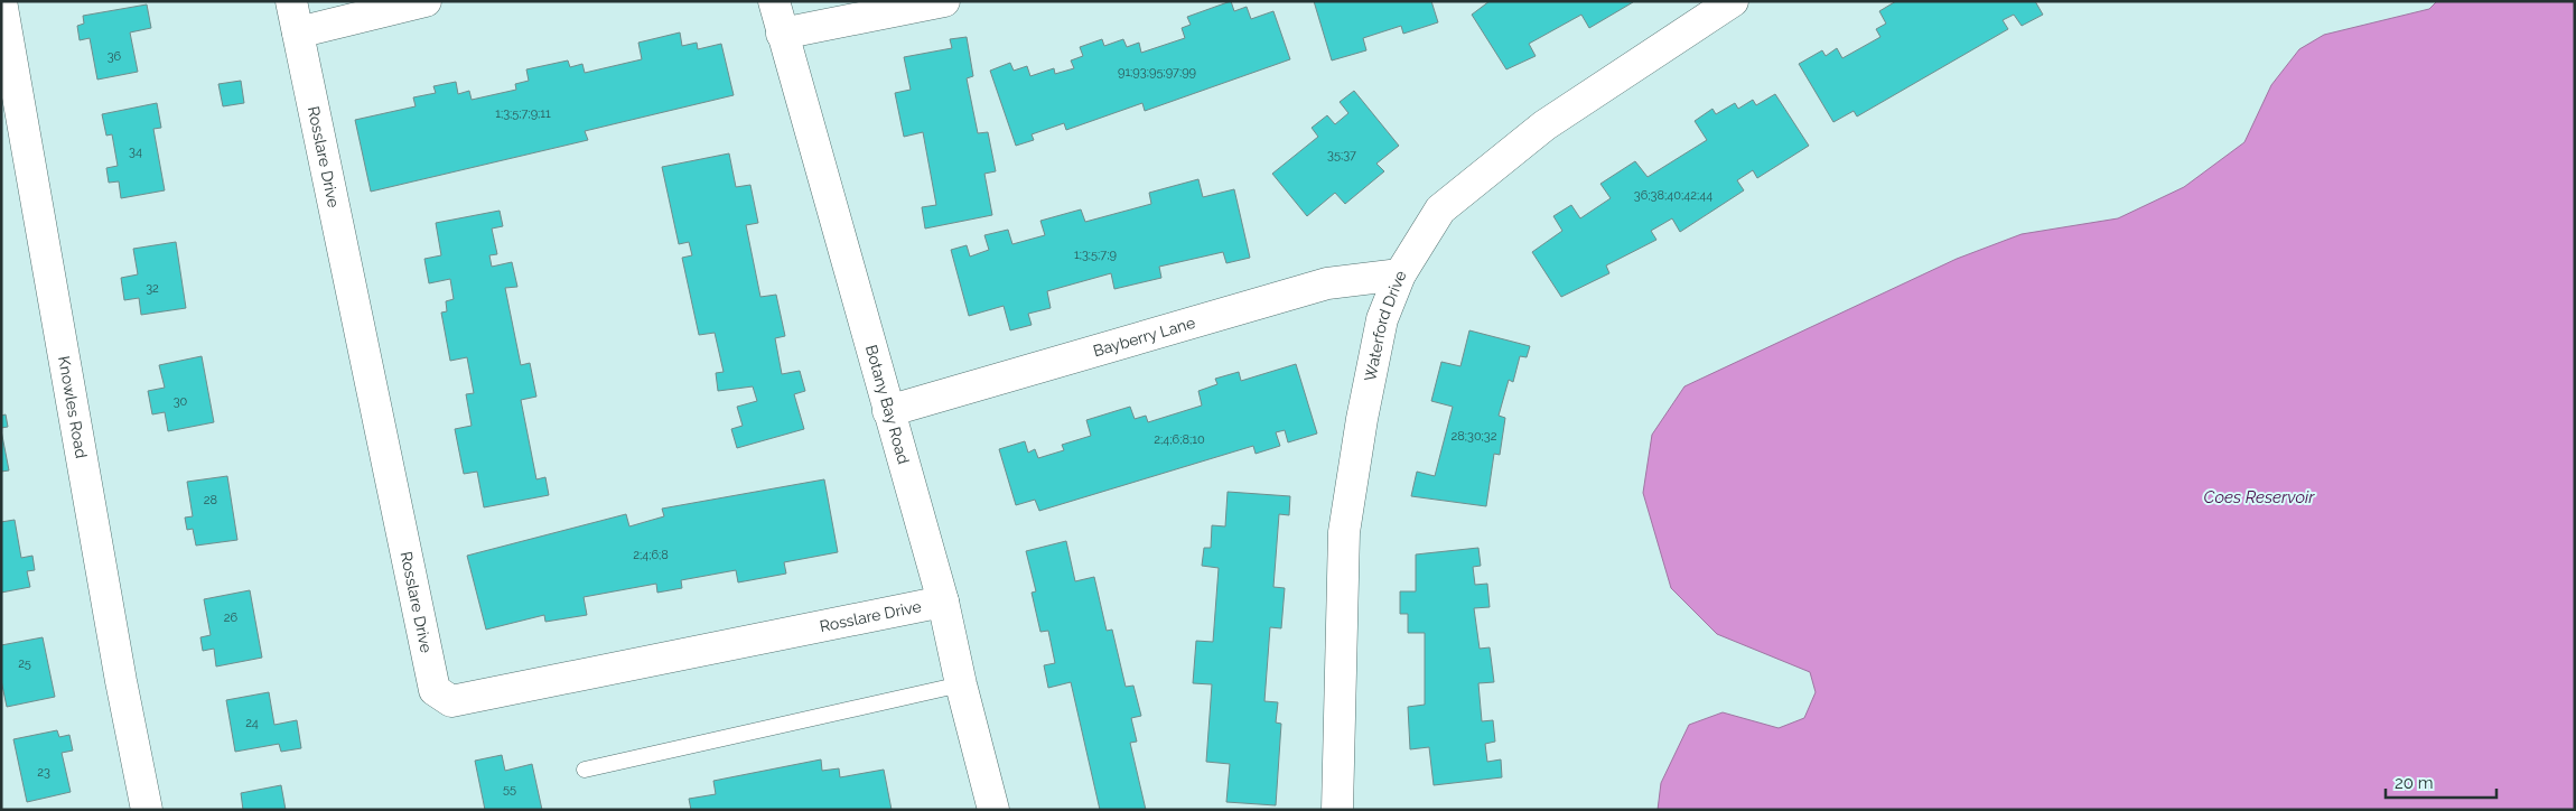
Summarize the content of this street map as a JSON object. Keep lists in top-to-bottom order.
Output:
{
  "streets": {
    "street": [
      "Rosslare Drive",
      "Waterford Drive",
      "Bayberry Lane",
      "Botany Bay Road",
      "Knowles Road"
    ]
  },
  "crossings": [
    ["Rosslare Drive", "Botany Bay Road"],
    ["Waterford Drive", "Bayberry Lane"],
    ["Bayberry Lane", "Botany Bay Road"]
  ],
  "water": ["Coes Reservoir"],
  "house_numbers": [
    "36",
    "91;93;95;97;99",
    "1;3;5;7;9;11",
    "34",
    "35;37",
    "36;38;40;42;44",
    "1;3;5;7;9",
    "32",
    "30",
    "28;30;32",
    "2;4;6;8;10",
    "28",
    "2;4;6;8",
    "26",
    "25",
    "24",
    "23",
    "55"
  ],
  "scale_bar": "20 m"
}
